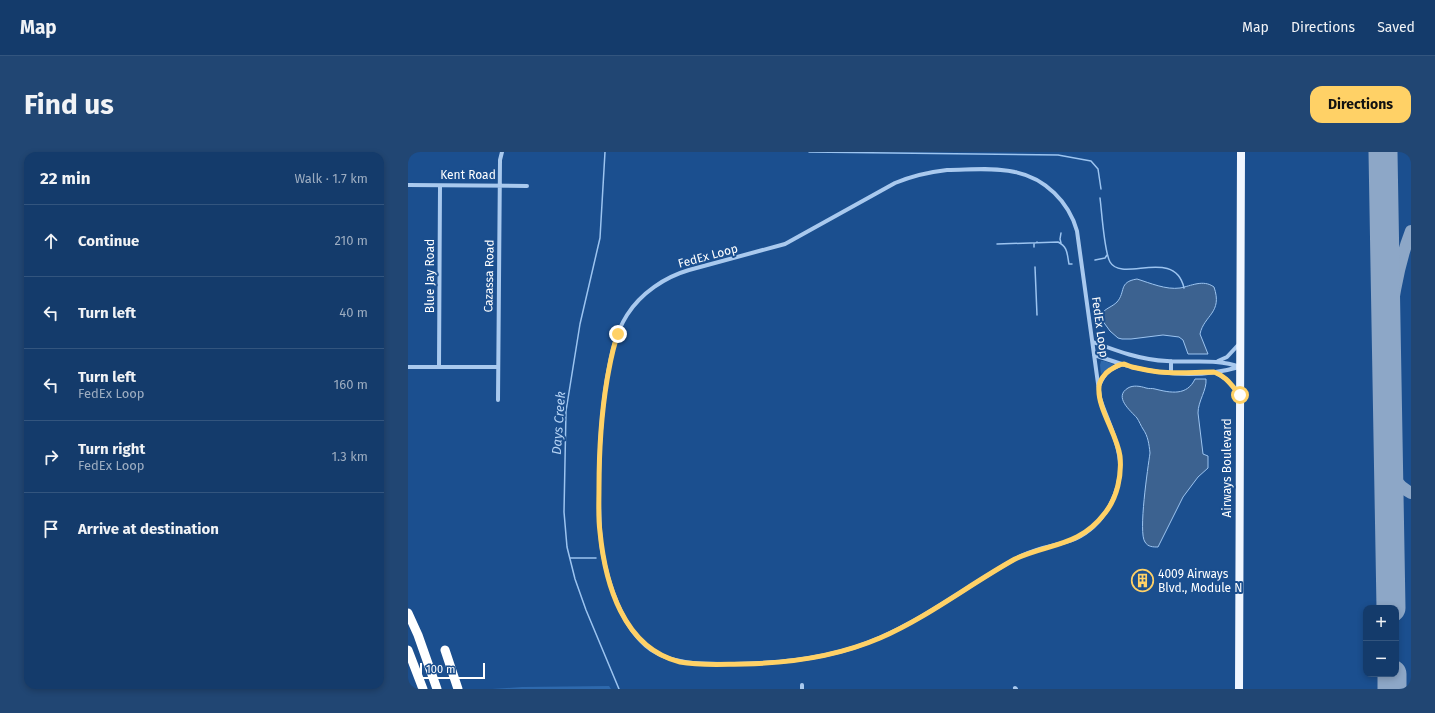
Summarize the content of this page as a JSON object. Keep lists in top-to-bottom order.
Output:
{
  "streets": {
    "main road": ["Airways Boulevard"],
    "street": [
      "Kent Road",
      "FedEx Loop",
      "Blue Jay Road",
      "Cazassa Road"
    ]
  },
  "crossings": [
    ["Kent Road", "Blue Jay Road"],
    ["Kent Road", "Cazassa Road"]
  ],
  "water": ["Days Creek"],
  "places": {
    "building": ["4009 Airways Blvd., Module N"]
  },
  "scale_bar": "100 m",
  "page": {
    "header": "Map",
    "nav": ["Map", "Directions", "Saved"],
    "buttons": "Directions",
    "title": "Find us",
    "heading": ["22 min", "Walk · 1.7 km"],
    "list": [
      ["Continue", "210 m"],
      ["Turn left", "40 m"],
      ["Turn left", "FedEx Loop", "160 m"],
      ["Turn right", "FedEx Loop", "1.3 km"],
      "Arrive at destination"
    ],
    "map_buttons": ["+", "−"],
    "scale": "100 m"
  }
}
